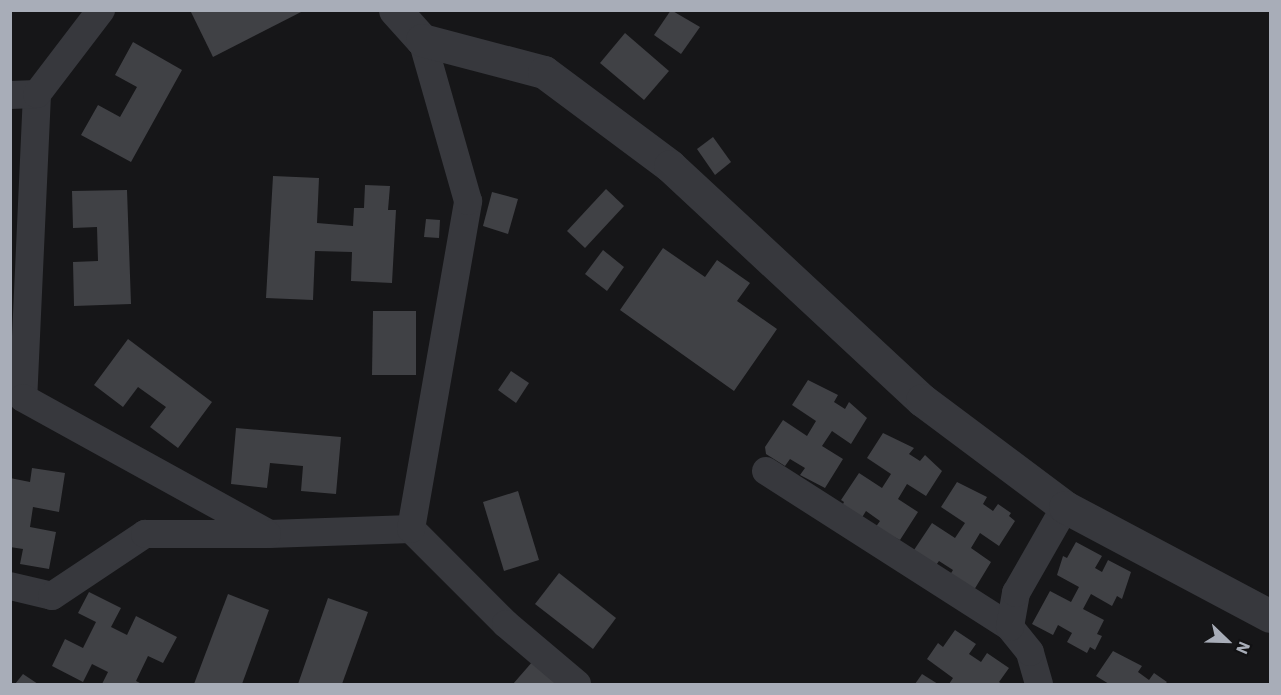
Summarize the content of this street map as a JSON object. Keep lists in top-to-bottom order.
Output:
{
  "north": "bottom right"
}
